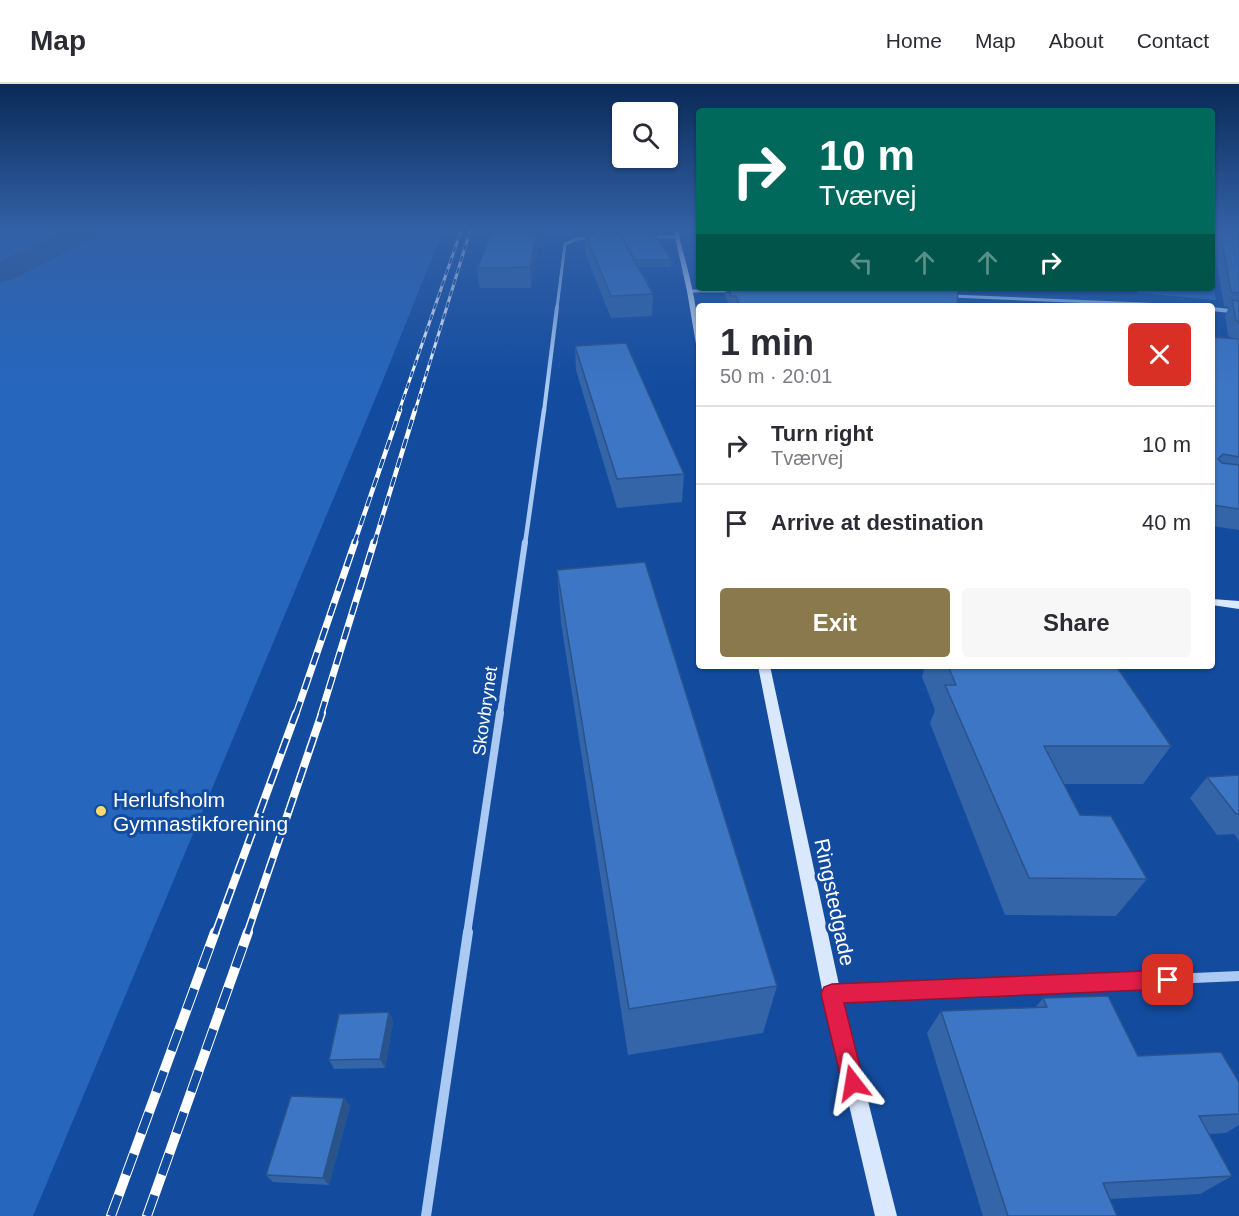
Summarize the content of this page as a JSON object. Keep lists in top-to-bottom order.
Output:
{
  "streets": {
    "street": ["Skovbrynet", "Ringstedgade"]
  },
  "places": ["Herlufsholm Gymnastikforening"],
  "page": {
    "header": "Map",
    "nav": [
      "Home",
      "Map",
      "About",
      "Contact"
    ],
    "turn": ["10 m", "Tværvej"],
    "heading": ["1 min", "50 m · 20:01"],
    "list": [
      {
        "name": "Turn right",
        "note": "Tværvej",
        "value": "10 m"
      },
      {
        "name": "Arrive at destination",
        "value": "40 m"
      }
    ],
    "buttons": ["Exit", "Share"]
  }
}
